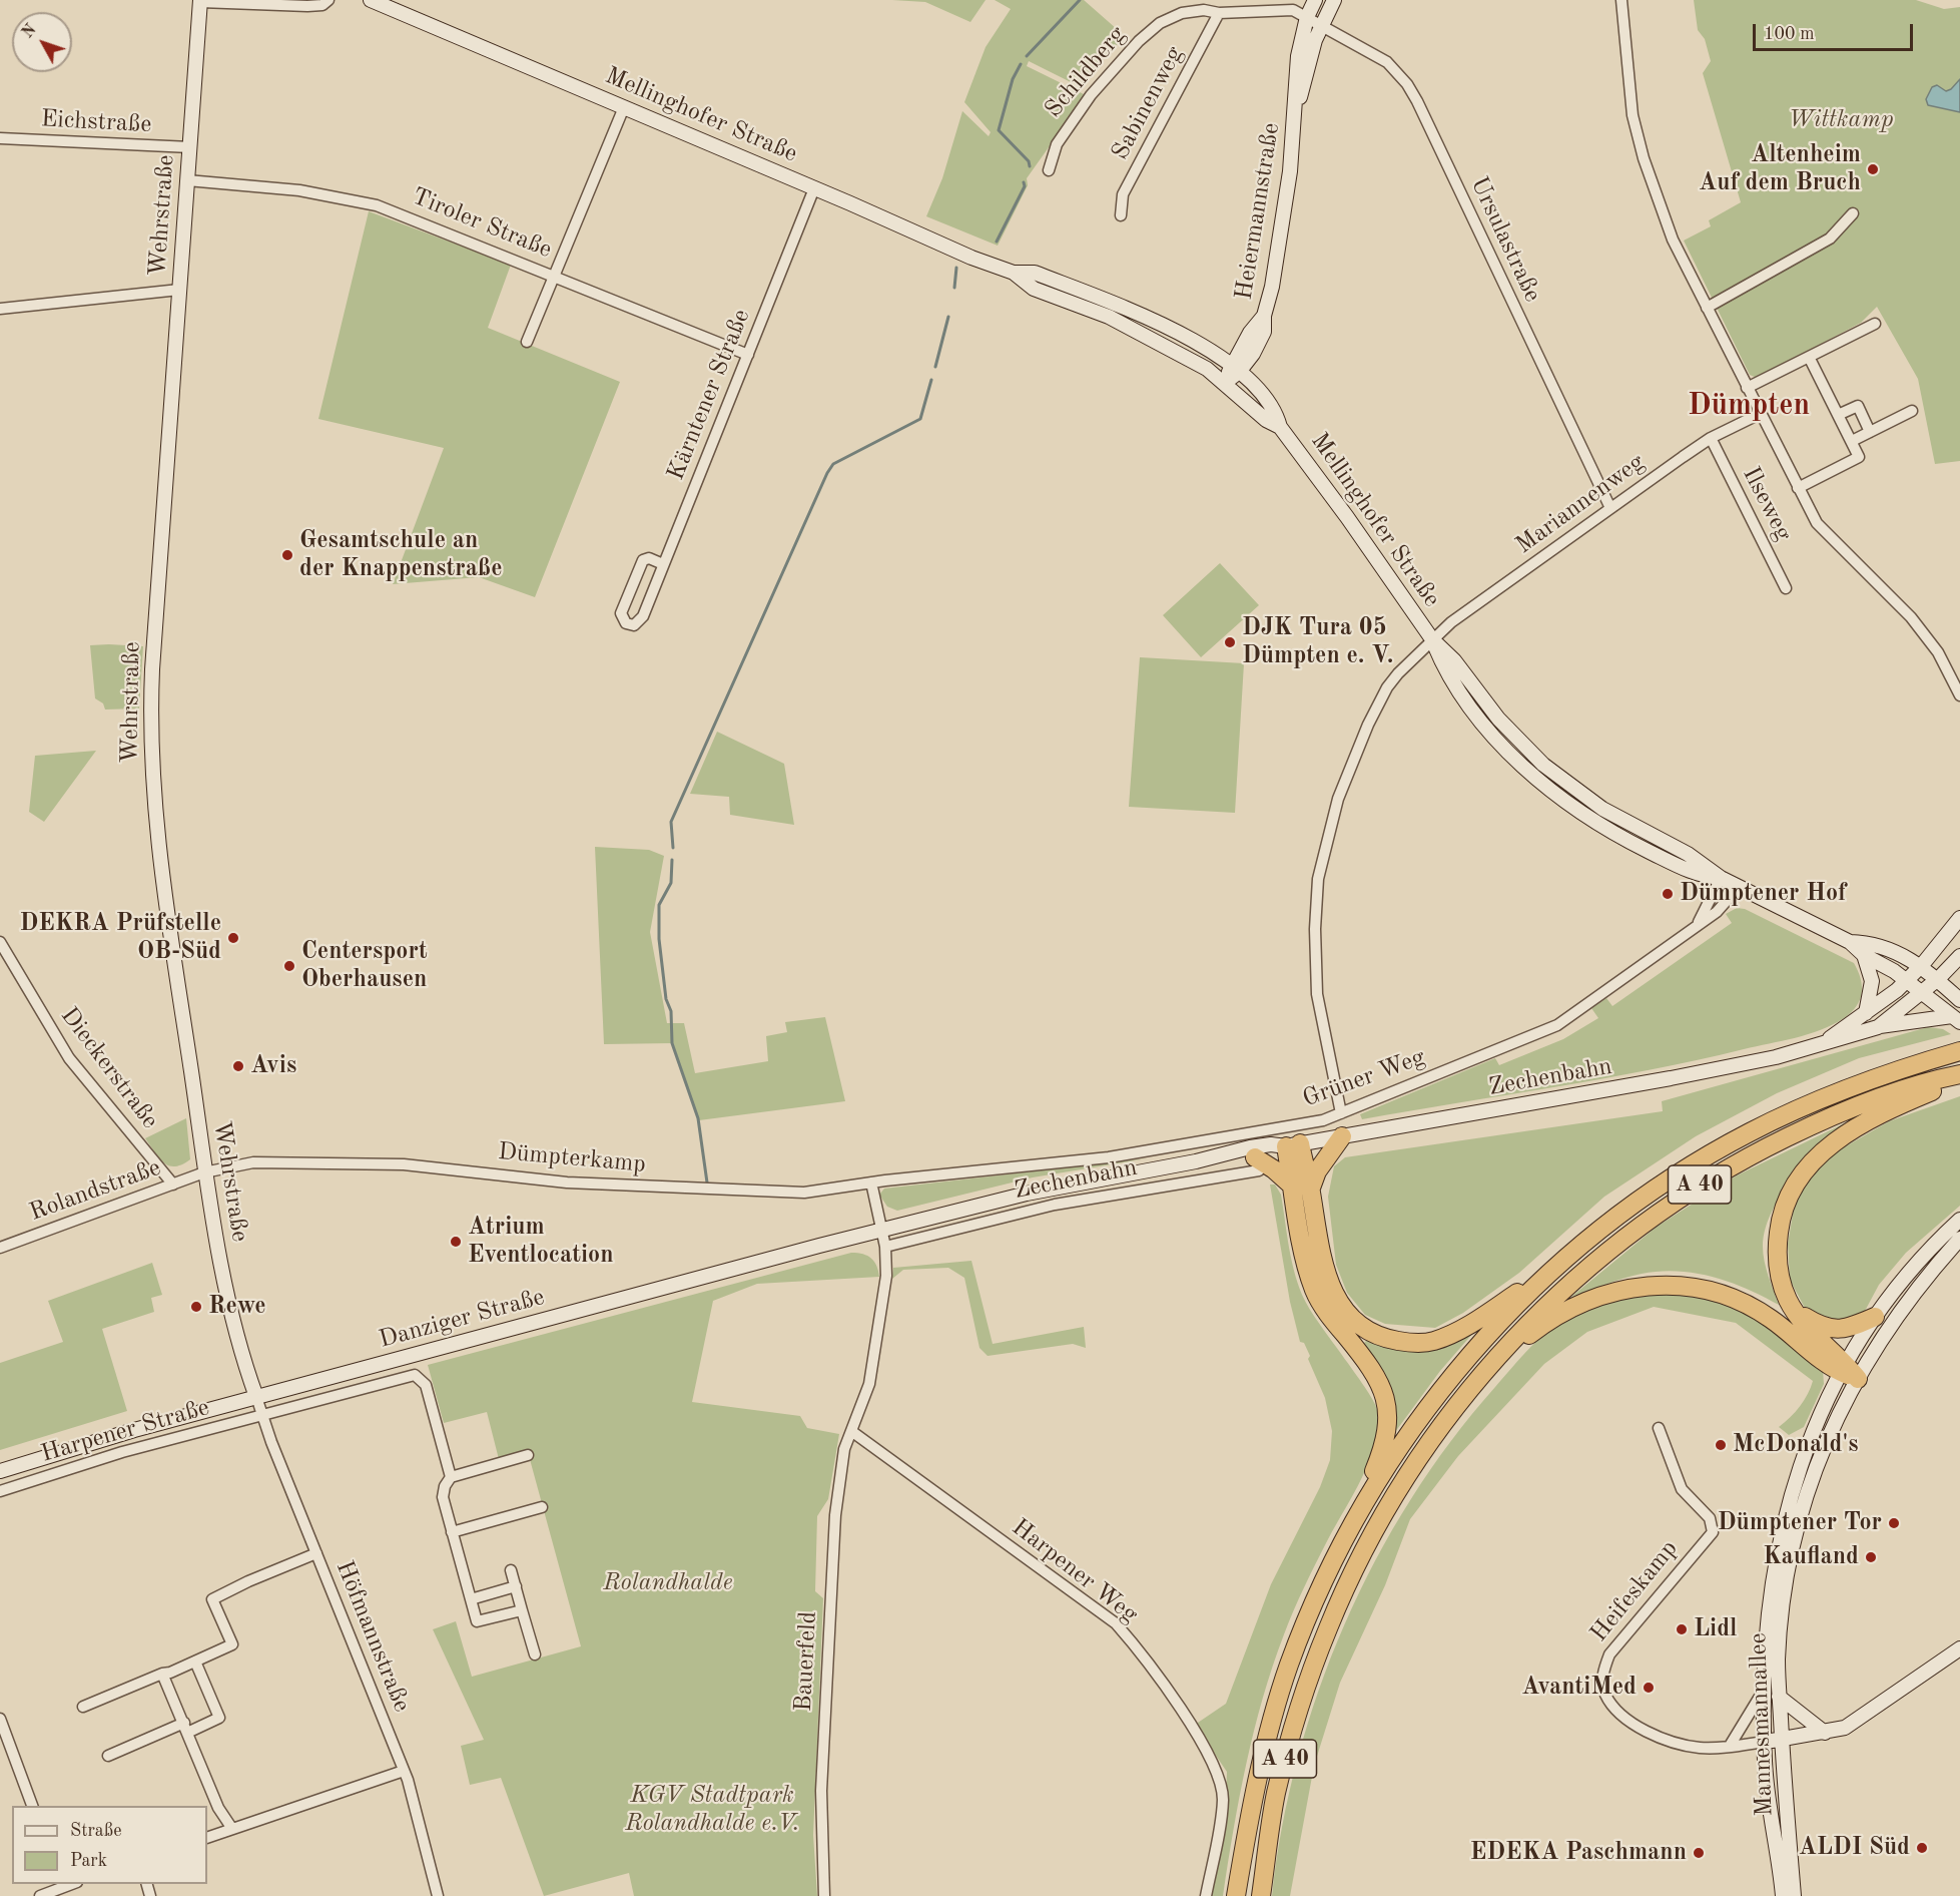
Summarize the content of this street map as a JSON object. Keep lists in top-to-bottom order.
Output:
{
  "streets": {
    "highway": ["A 40"],
    "main road": [
      "Mellinghofer Straße",
      "Heiermannstraße",
      "Wehrstraße",
      "Zechenbahn",
      "Danziger Straße",
      "Heifeskamp",
      "Mannesmannallee"
    ],
    "street": [
      "Schildberg",
      "Sabinenweg",
      "Eichstraße",
      "Tiroler Straße",
      "Ursulastraße",
      "Kärntener Straße",
      "Mariannenweg",
      "Ilseweg",
      "Dieckerstraße",
      "Grüner Weg",
      "Dümpterkamp",
      "Rolandstraße",
      "Harpener Straße",
      "Harpener Weg",
      "Höfmannstraße",
      "Bauerfeld"
    ]
  },
  "crossings": [
    ["Schildberg", "Sabinenweg"],
    ["Schildberg", "Heiermannstraße"],
    ["Schildberg", "Ursulastraße"],
    ["Mellinghofer Straße", "Heiermannstraße"],
    ["Mellinghofer Straße", "Kärntener Straße"],
    ["Mellinghofer Straße", "Mariannenweg"],
    ["Mellinghofer Straße", "Zechenbahn"],
    ["Mellinghofer Straße", "Grüner Weg"],
    ["Eichstraße", "Wehrstraße"],
    ["Heiermannstraße", "Ursulastraße"],
    ["Wehrstraße", "Tiroler Straße"],
    ["Wehrstraße", "Dümpterkamp"],
    ["Wehrstraße", "Rolandstraße"],
    ["Wehrstraße", "Danziger Straße"],
    ["Wehrstraße", "Höfmannstraße"],
    ["Tiroler Straße", "Kärntener Straße"],
    ["Ursulastraße", "Mariannenweg"],
    ["Mariannenweg", "Ilseweg"],
    ["Mariannenweg", "Grüner Weg"],
    ["Dieckerstraße", "Rolandstraße"],
    ["Zechenbahn", "Danziger Straße"],
    ["Zechenbahn", "Bauerfeld"],
    ["Grüner Weg", "Dümpterkamp"],
    ["Dümpterkamp", "Rolandstraße"],
    ["Dümpterkamp", "Bauerfeld"],
    ["Danziger Straße", "Harpener Straße"],
    ["Danziger Straße", "Höfmannstraße"],
    ["Danziger Straße", "Bauerfeld"],
    ["Harpener Straße", "Höfmannstraße"],
    ["Harpener Weg", "Bauerfeld"],
    ["Heifeskamp", "Mannesmannallee"]
  ],
  "districts": ["Dümpten"],
  "parks": ["Wittkamp", "Rolandhalde", "KGV Stadtpark Rolandhalde e.V."],
  "places": [
    "Altenheim Auf dem Bruch",
    "Gesamtschule an der Knappenstraße",
    "DJK Tura 05 Dümpten e. V.",
    "Dümptener Hof",
    "DEKRA Prüfstelle OB-Süd",
    "Centersport Oberhausen",
    "Avis",
    "Atrium Eventlocation",
    "Rewe",
    "McDonald's",
    "Dümptener Tor",
    "Kaufland",
    "Lidl",
    "AvantiMed",
    "ALDI Süd",
    "EDEKA Paschmann"
  ],
  "legend": ["Straße", "Park"],
  "scale_bar": "100 m",
  "north": "top left"
}
